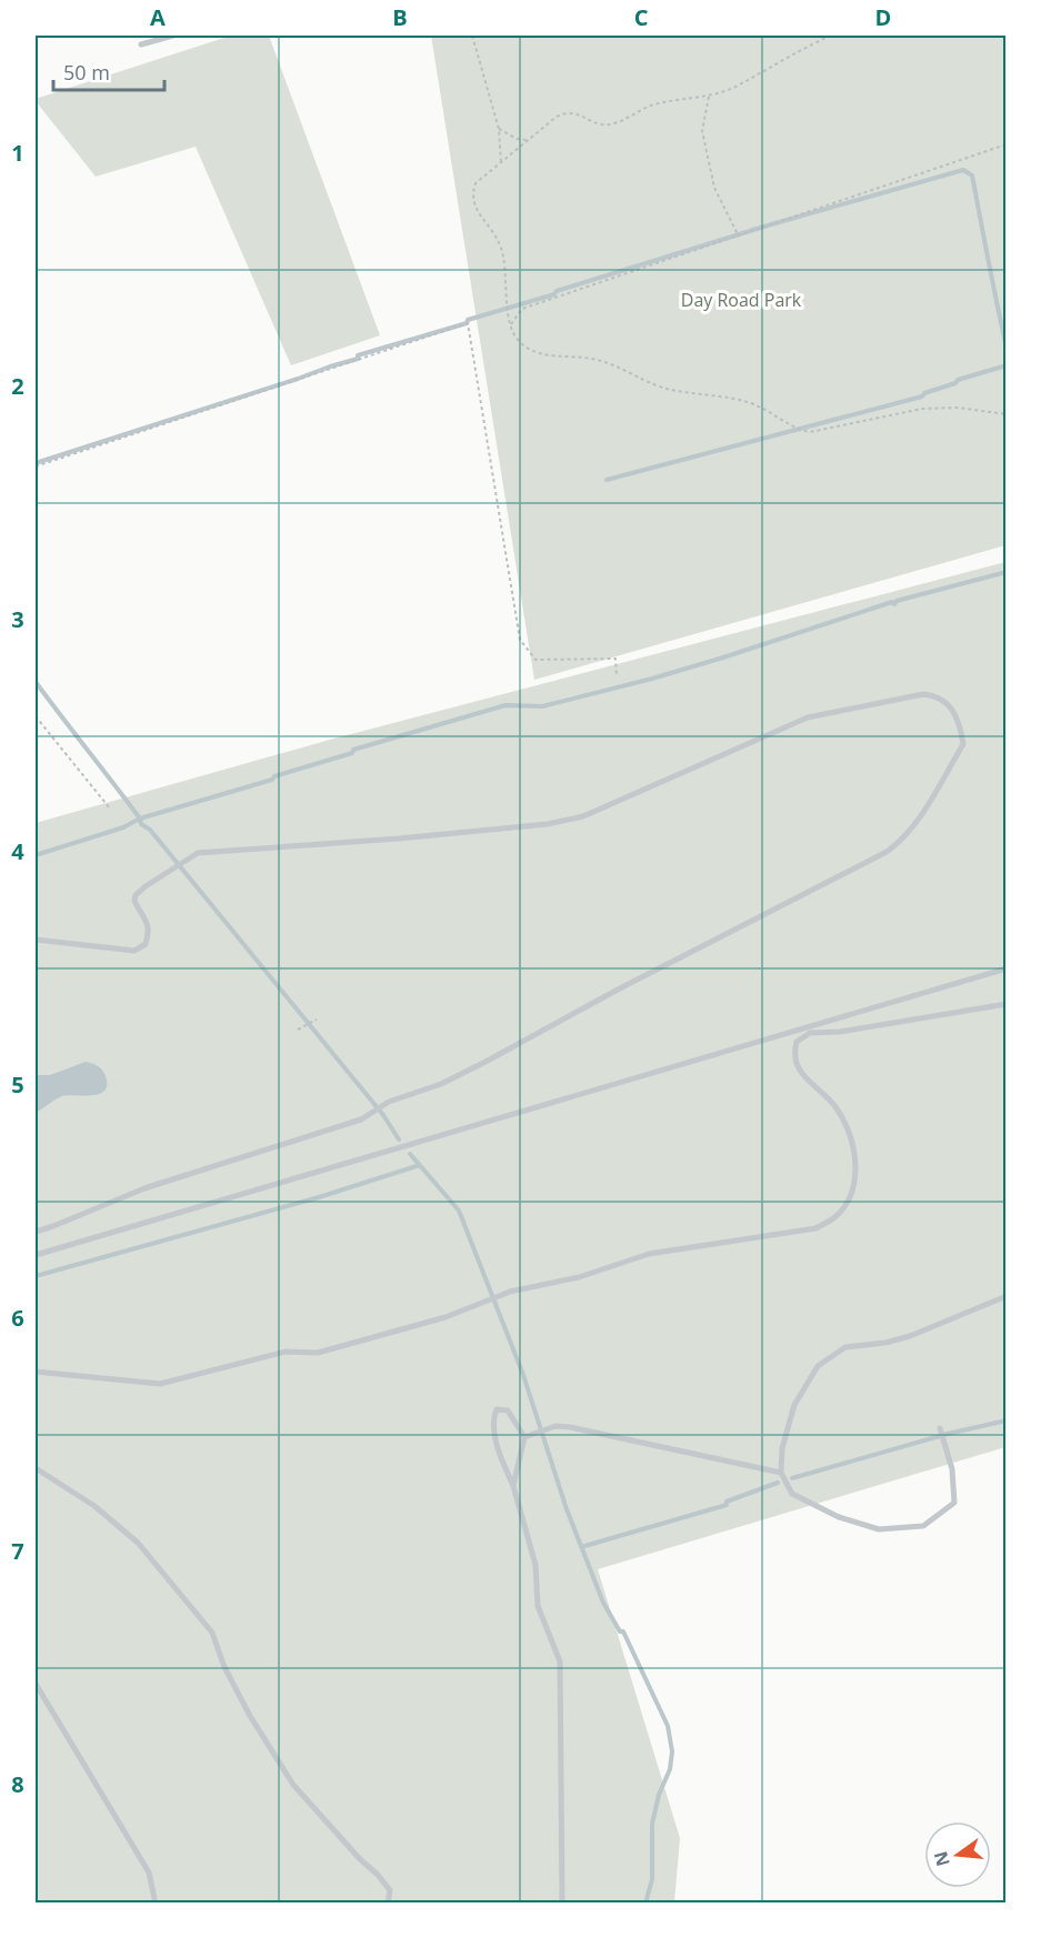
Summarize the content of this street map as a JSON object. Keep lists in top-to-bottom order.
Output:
{
  "parks": ["Day Road Park"],
  "scale_bar": "50 m",
  "north": "left",
  "grid": {
    "columns": [
      "A",
      "B",
      "C",
      "D"
    ],
    "rows": [
      "1",
      "2",
      "3",
      "4",
      "5",
      "6",
      "7",
      "8"
    ]
  }
}
